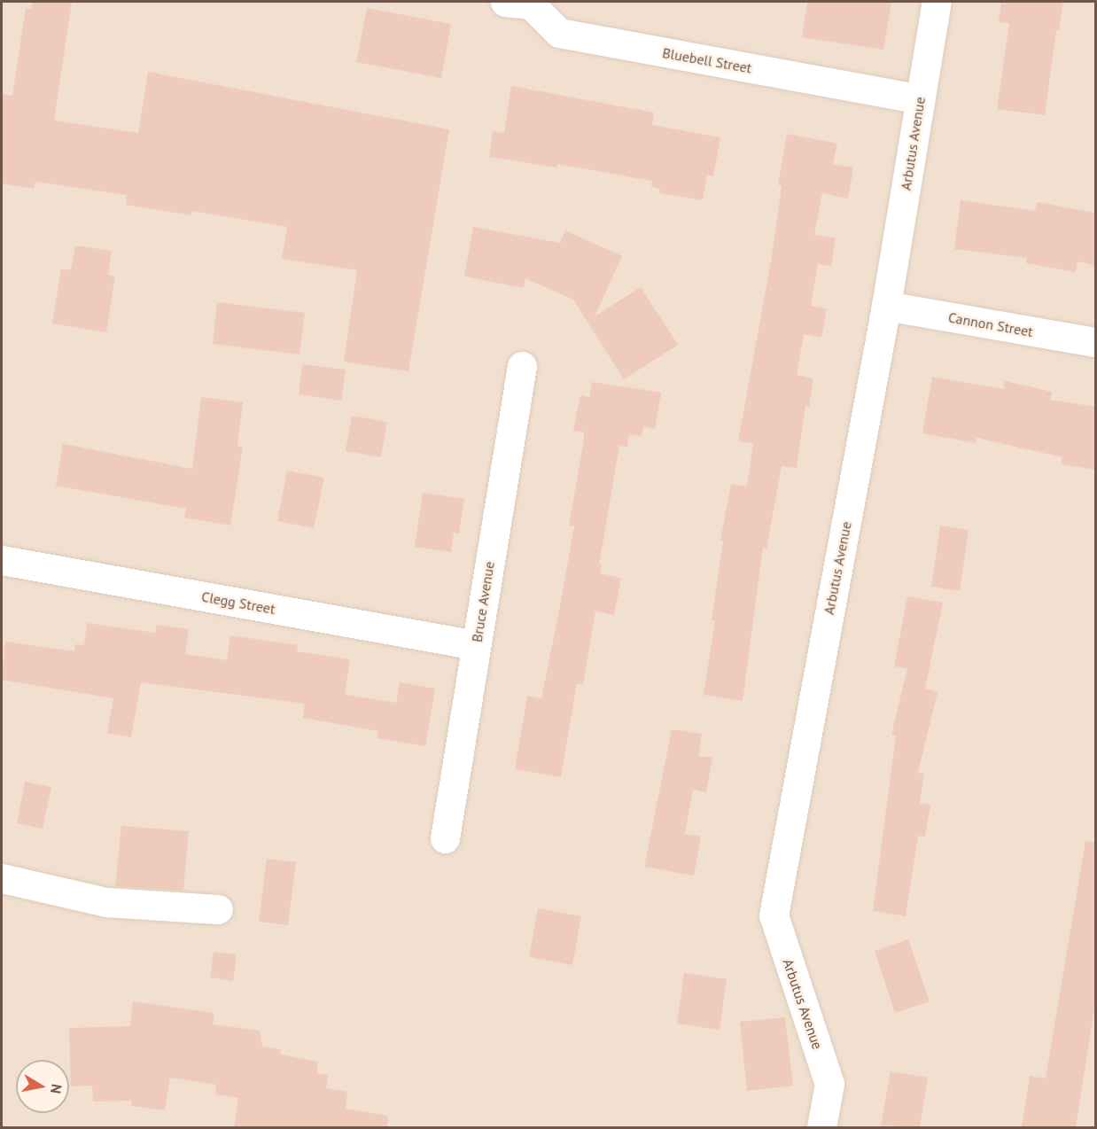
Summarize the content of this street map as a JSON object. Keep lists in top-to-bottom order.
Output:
{
  "streets": {
    "street": [
      "Bluebell Street",
      "Arbutus Avenue",
      "Cannon Street",
      "Bruce Avenue",
      "Clegg Street"
    ]
  },
  "crossings": [
    ["Bluebell Street", "Arbutus Avenue"],
    ["Arbutus Avenue", "Cannon Street"],
    ["Bruce Avenue", "Clegg Street"]
  ],
  "north": "right"
}
